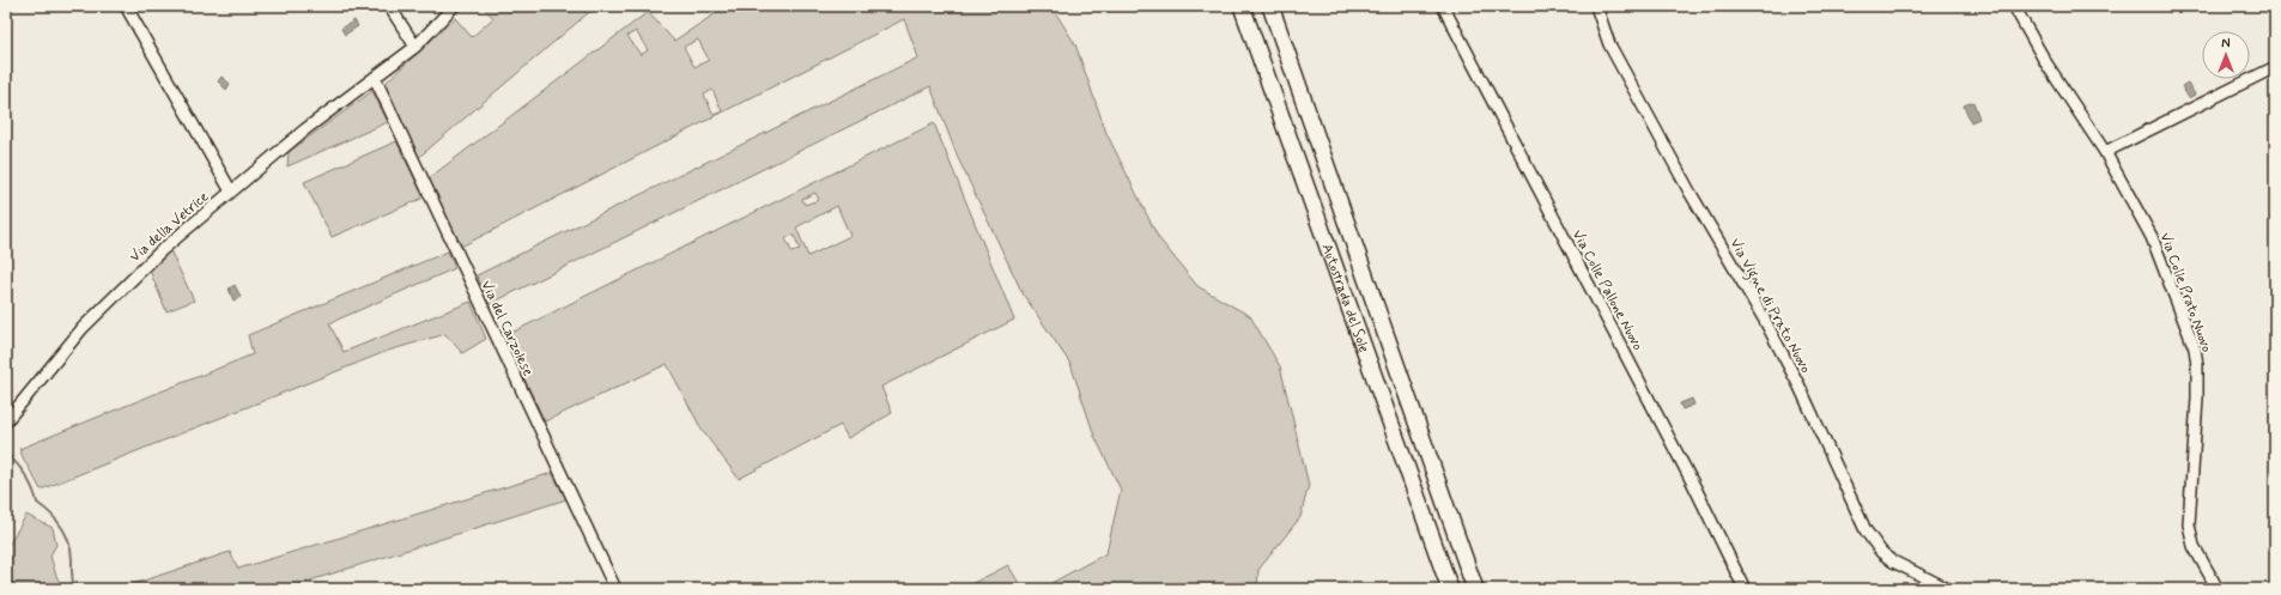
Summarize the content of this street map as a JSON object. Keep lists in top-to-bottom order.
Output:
{
  "streets": {
    "highway": ["Autostrada del Sole"],
    "street": [
      "Via della Vetrice",
      "Via Colle Pallone Nuovo",
      "Via Colle Prato Nuovo",
      "Via Vigne di Prato Nuovo",
      "Via del Carzolese"
    ]
  },
  "crossings": [
    ["Via della Vetrice", "Via del Carzolese"]
  ],
  "north": "top"
}
